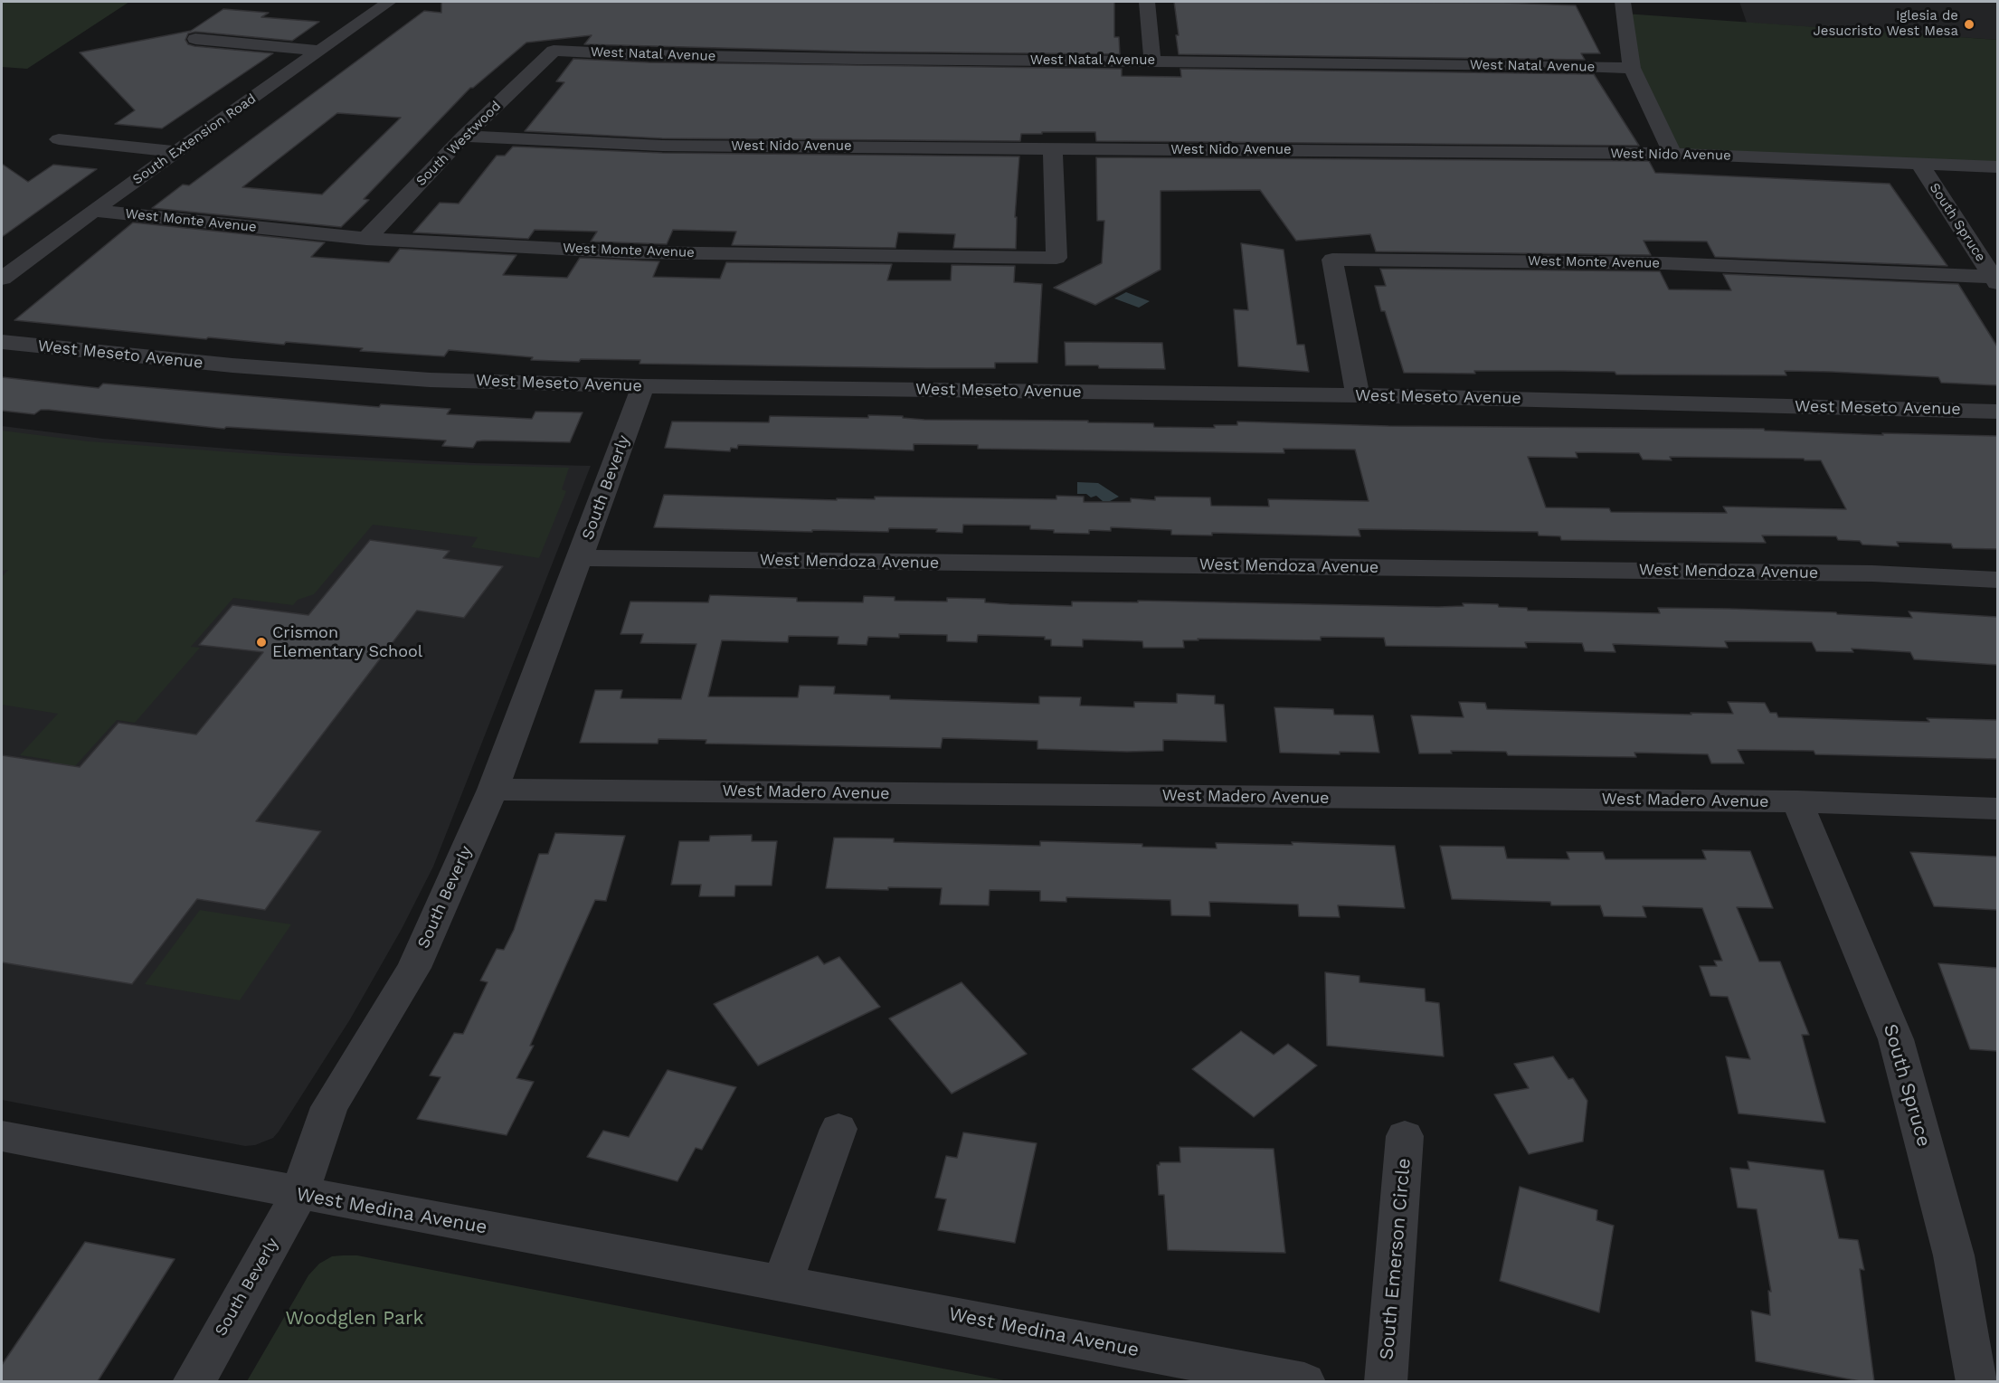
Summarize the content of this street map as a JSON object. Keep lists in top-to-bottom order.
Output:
{
  "streets": {
    "street": [
      "West Natal Avenue",
      "South Extension Road",
      "South Westwood",
      "West Nido Avenue",
      "West Monte Avenue",
      "South Spruce",
      "West Meseto Avenue",
      "South Beverly",
      "West Mendoza Avenue",
      "West Madero Avenue",
      "West Medina Avenue",
      "South Emerson Circle"
    ]
  },
  "crossings": [
    ["West Natal Avenue", "South Westwood"],
    ["South Extension Road", "West Monte Avenue"],
    ["South Westwood", "West Nido Avenue"],
    ["South Westwood", "West Monte Avenue"],
    ["West Nido Avenue", "West Monte Avenue"],
    ["West Nido Avenue", "South Spruce"],
    ["West Monte Avenue", "South Spruce"],
    ["West Monte Avenue", "West Meseto Avenue"],
    ["South Spruce", "West Madero Avenue"],
    ["West Meseto Avenue", "South Beverly"],
    ["South Beverly", "West Mendoza Avenue"],
    ["South Beverly", "West Madero Avenue"],
    ["South Beverly", "West Medina Avenue"]
  ],
  "parks": ["Woodglen Park"],
  "places": ["Iglesia de Jesucristo West Mesa", "Crismon Elementary School"]
}
